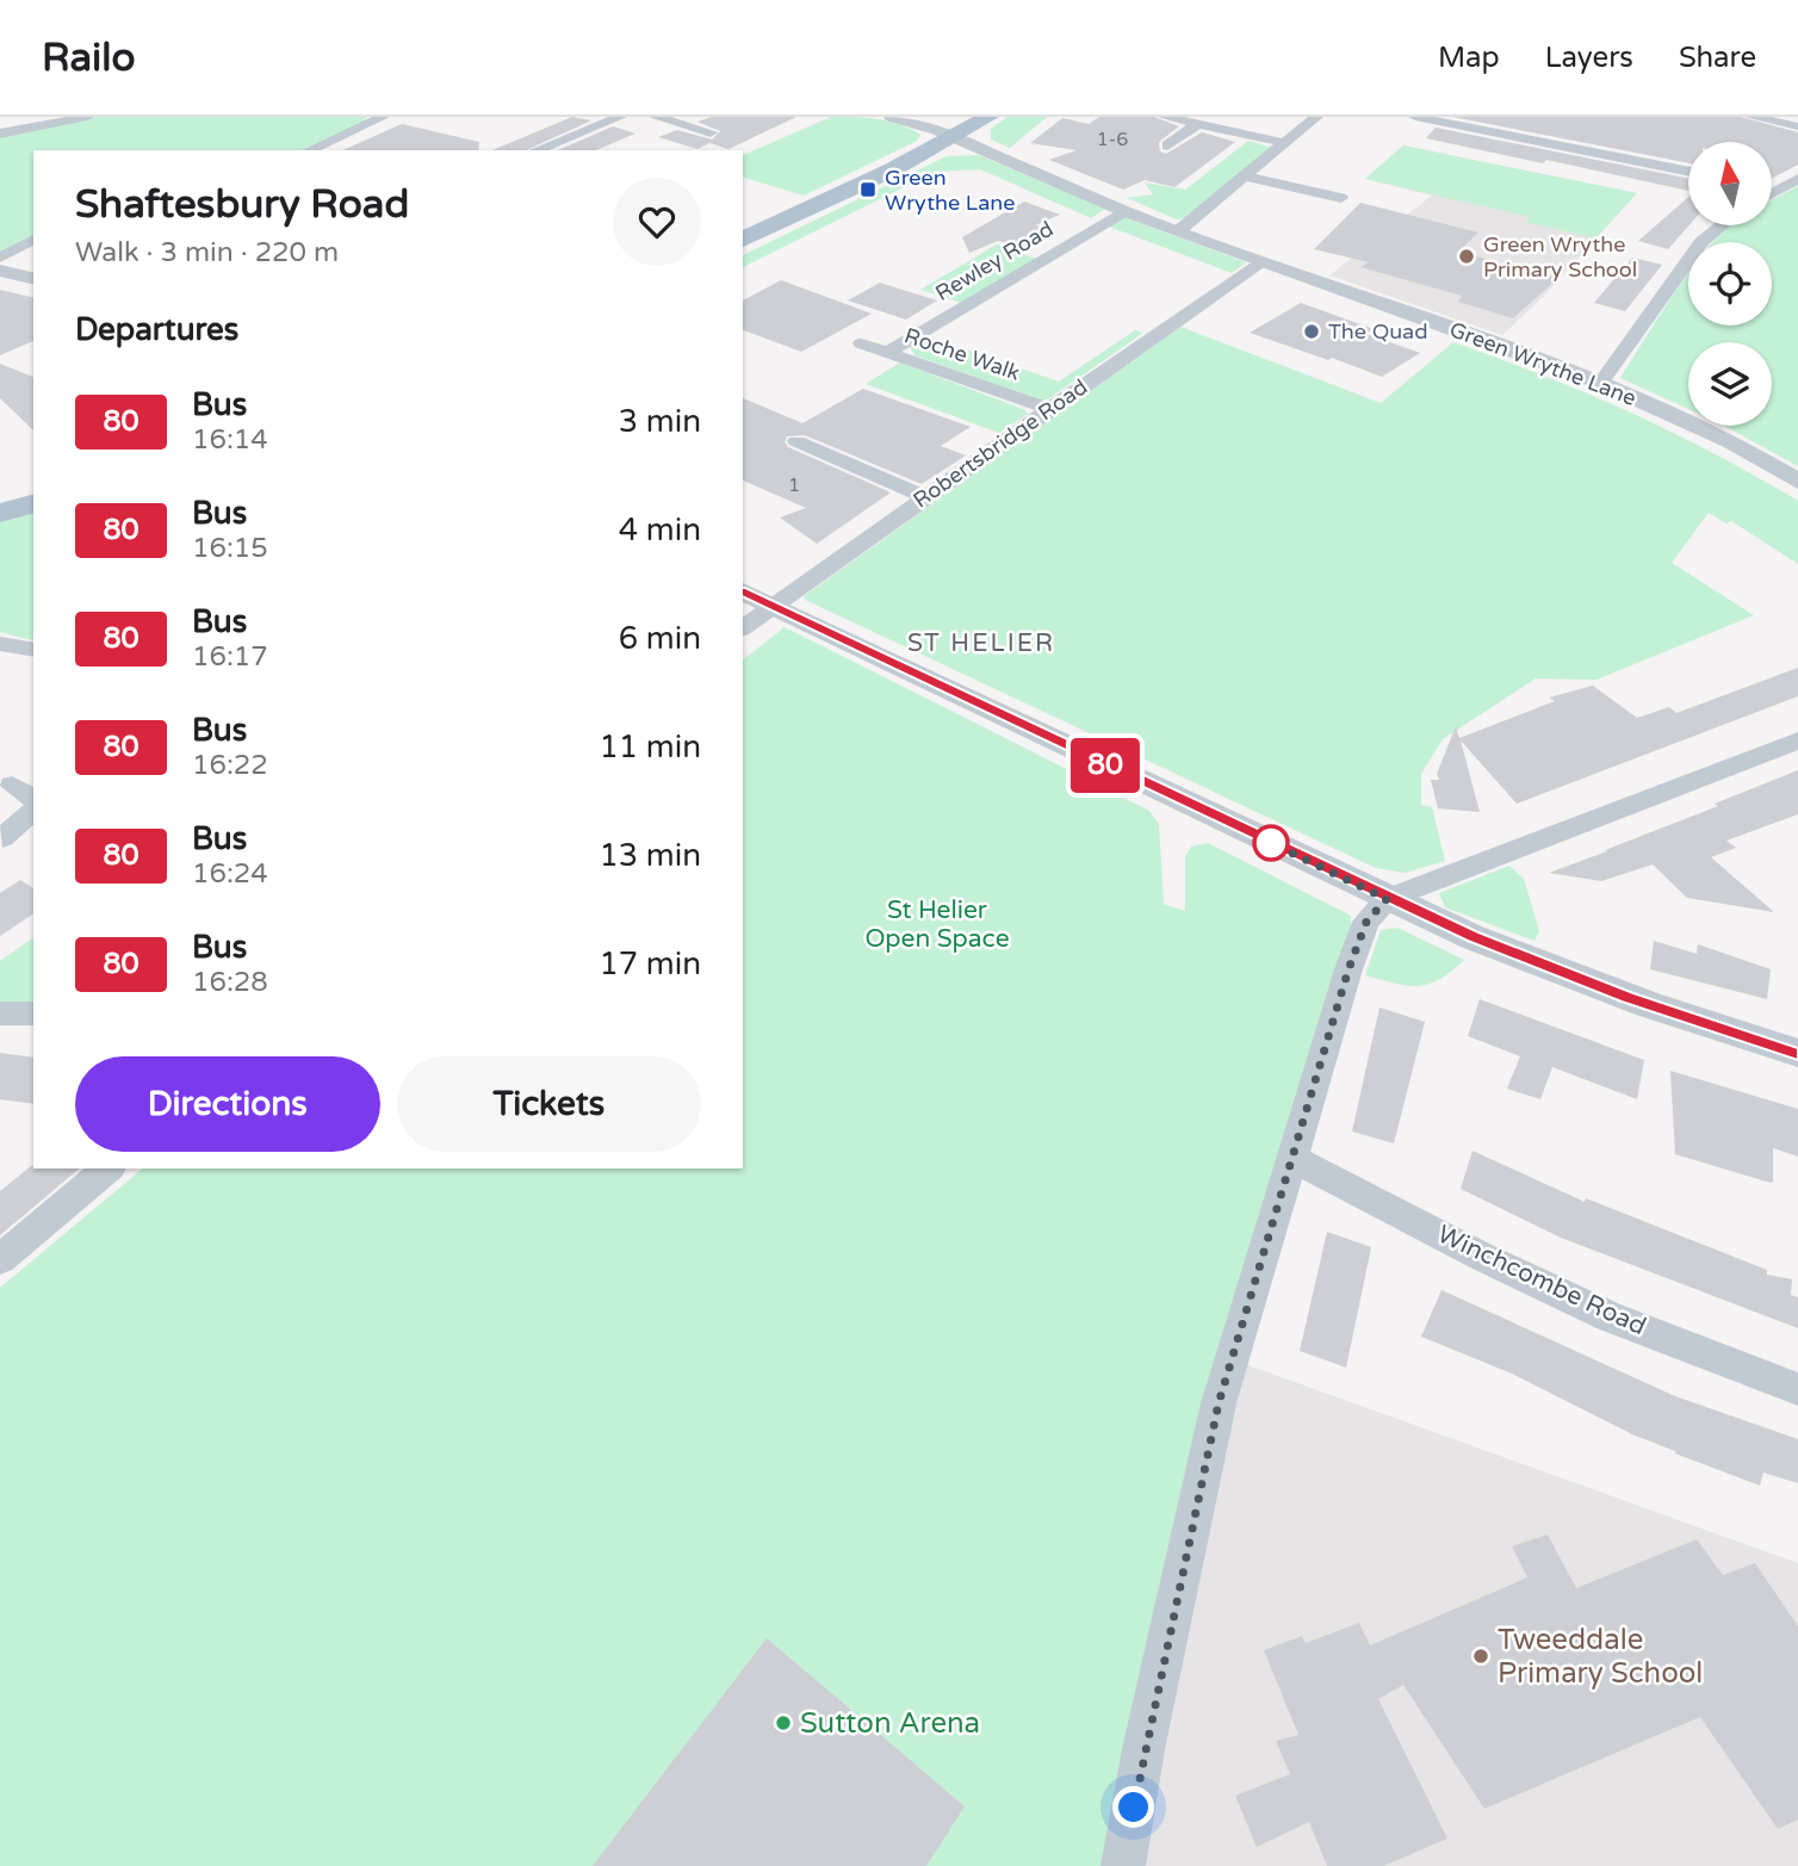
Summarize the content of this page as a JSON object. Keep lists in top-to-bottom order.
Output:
{
  "streets": {
    "street": [
      "Rewley Road",
      "Roche Walk",
      "Green Wrythe Lane",
      "Robertsbridge Road",
      "Winchcombe Road"
    ]
  },
  "crossings": [
    ["Rewley Road", "Roche Walk"],
    ["Rewley Road", "Green Wrythe Lane"],
    ["Roche Walk", "Robertsbridge Road"],
    ["Green Wrythe Lane", "Robertsbridge Road"]
  ],
  "districts": ["ST HELIER"],
  "parks": ["St Helier Open Space"],
  "places": {
    "transit": ["Green Wrythe Lane"],
    "other": [
      "Green Wrythe Primary School",
      "The Quad",
      "Tweeddale Primary School",
      "Sutton Arena"
    ]
  },
  "lines": ["bus line 80"],
  "house_numbers": ["1-6", "1"],
  "north": "top",
  "page": {
    "header": "Railo",
    "nav": ["Map", "Layers", "Share"],
    "on_map": "80",
    "heading": [
      ["Shaftesbury Road", "Walk · 3 min · 220 m"],
      "Departures"
    ],
    "list": [
      {
        "mark": "80",
        "name": "Bus",
        "note": "16:14",
        "value": "3 min"
      },
      {
        "mark": "80",
        "name": "Bus",
        "note": "16:15",
        "value": "4 min"
      },
      {
        "mark": "80",
        "name": "Bus",
        "note": "16:17",
        "value": "6 min"
      },
      {
        "mark": "80",
        "name": "Bus",
        "note": "16:22",
        "value": "11 min"
      },
      {
        "mark": "80",
        "name": "Bus",
        "note": "16:24",
        "value": "13 min"
      },
      {
        "mark": "80",
        "name": "Bus",
        "note": "16:28",
        "value": "17 min"
      }
    ],
    "buttons": ["Directions", "Tickets"]
  }
}
